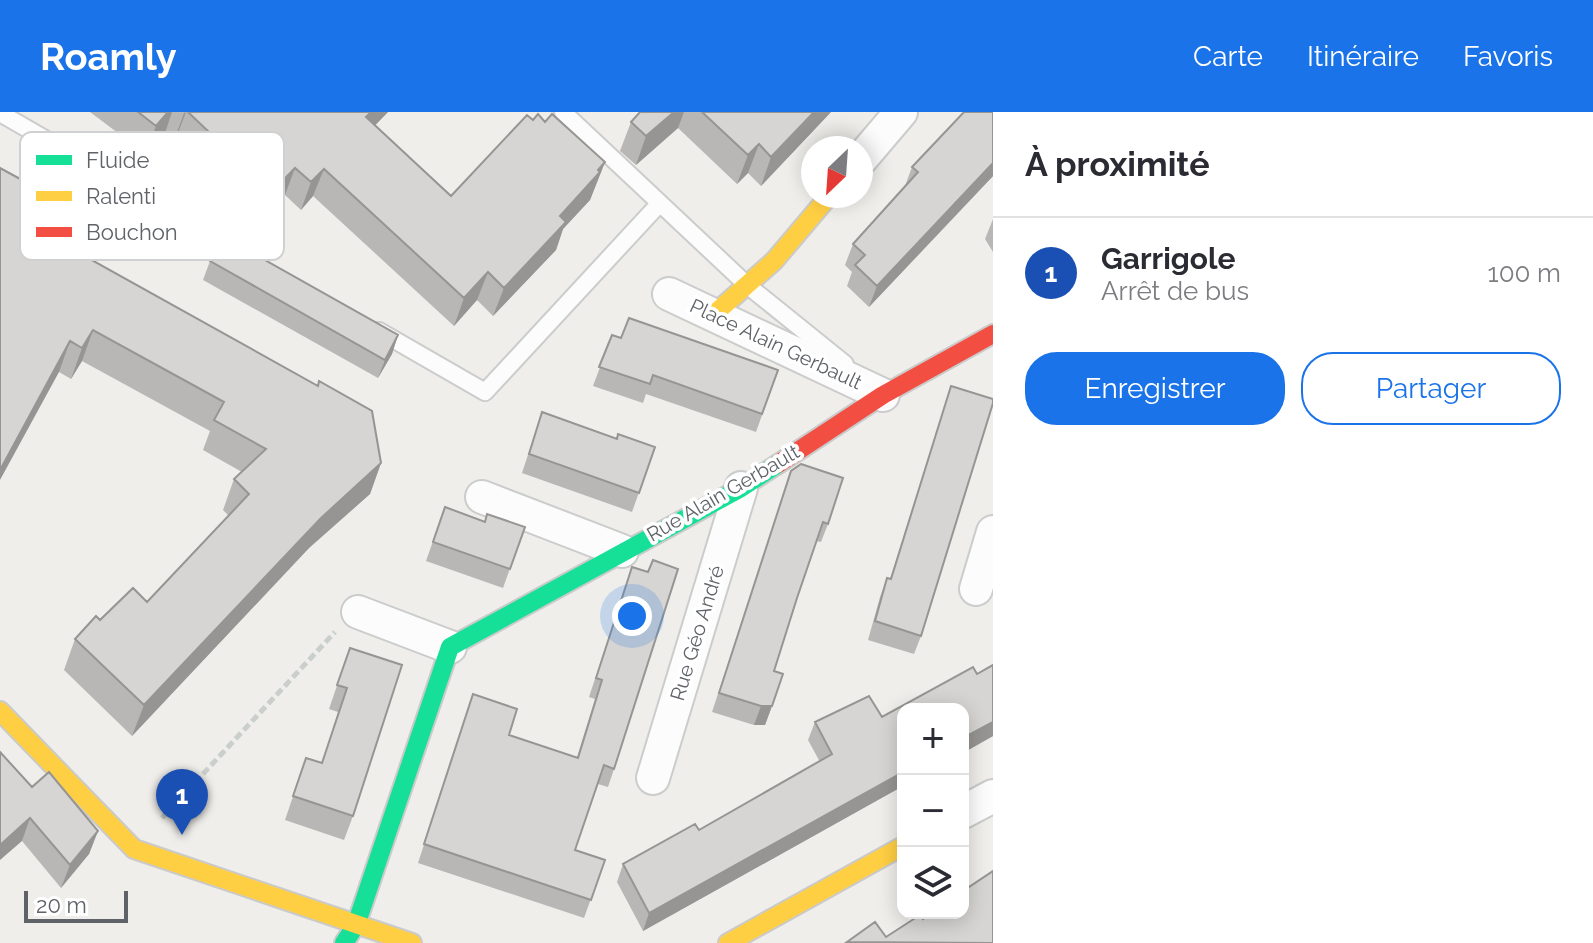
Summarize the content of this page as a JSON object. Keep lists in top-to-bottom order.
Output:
{
  "streets": {
    "street": ["Place Alain Gerbault", "Rue Alain Gerbault", "Rue Géo André"]
  },
  "crossings": [
    ["Place Alain Gerbault", "Rue Alain Gerbault"],
    ["Rue Alain Gerbault", "Rue Géo André"]
  ],
  "legend": ["Fluide", "Ralenti", "Bouchon"],
  "scale_bar": "20 m",
  "north": "bottom left",
  "page": {
    "header": "Roamly",
    "nav": ["Carte", "Itinéraire", "Favoris"],
    "heading": "À proximité",
    "list": [
      {
        "mark": "1",
        "name": "Garrigole",
        "note": "Arrêt de bus",
        "value": "100 m"
      }
    ],
    "buttons": ["Enregistrer", "Partager"],
    "map_buttons": ["+", "−"],
    "pins": "1",
    "scale": "20 m"
  }
}
